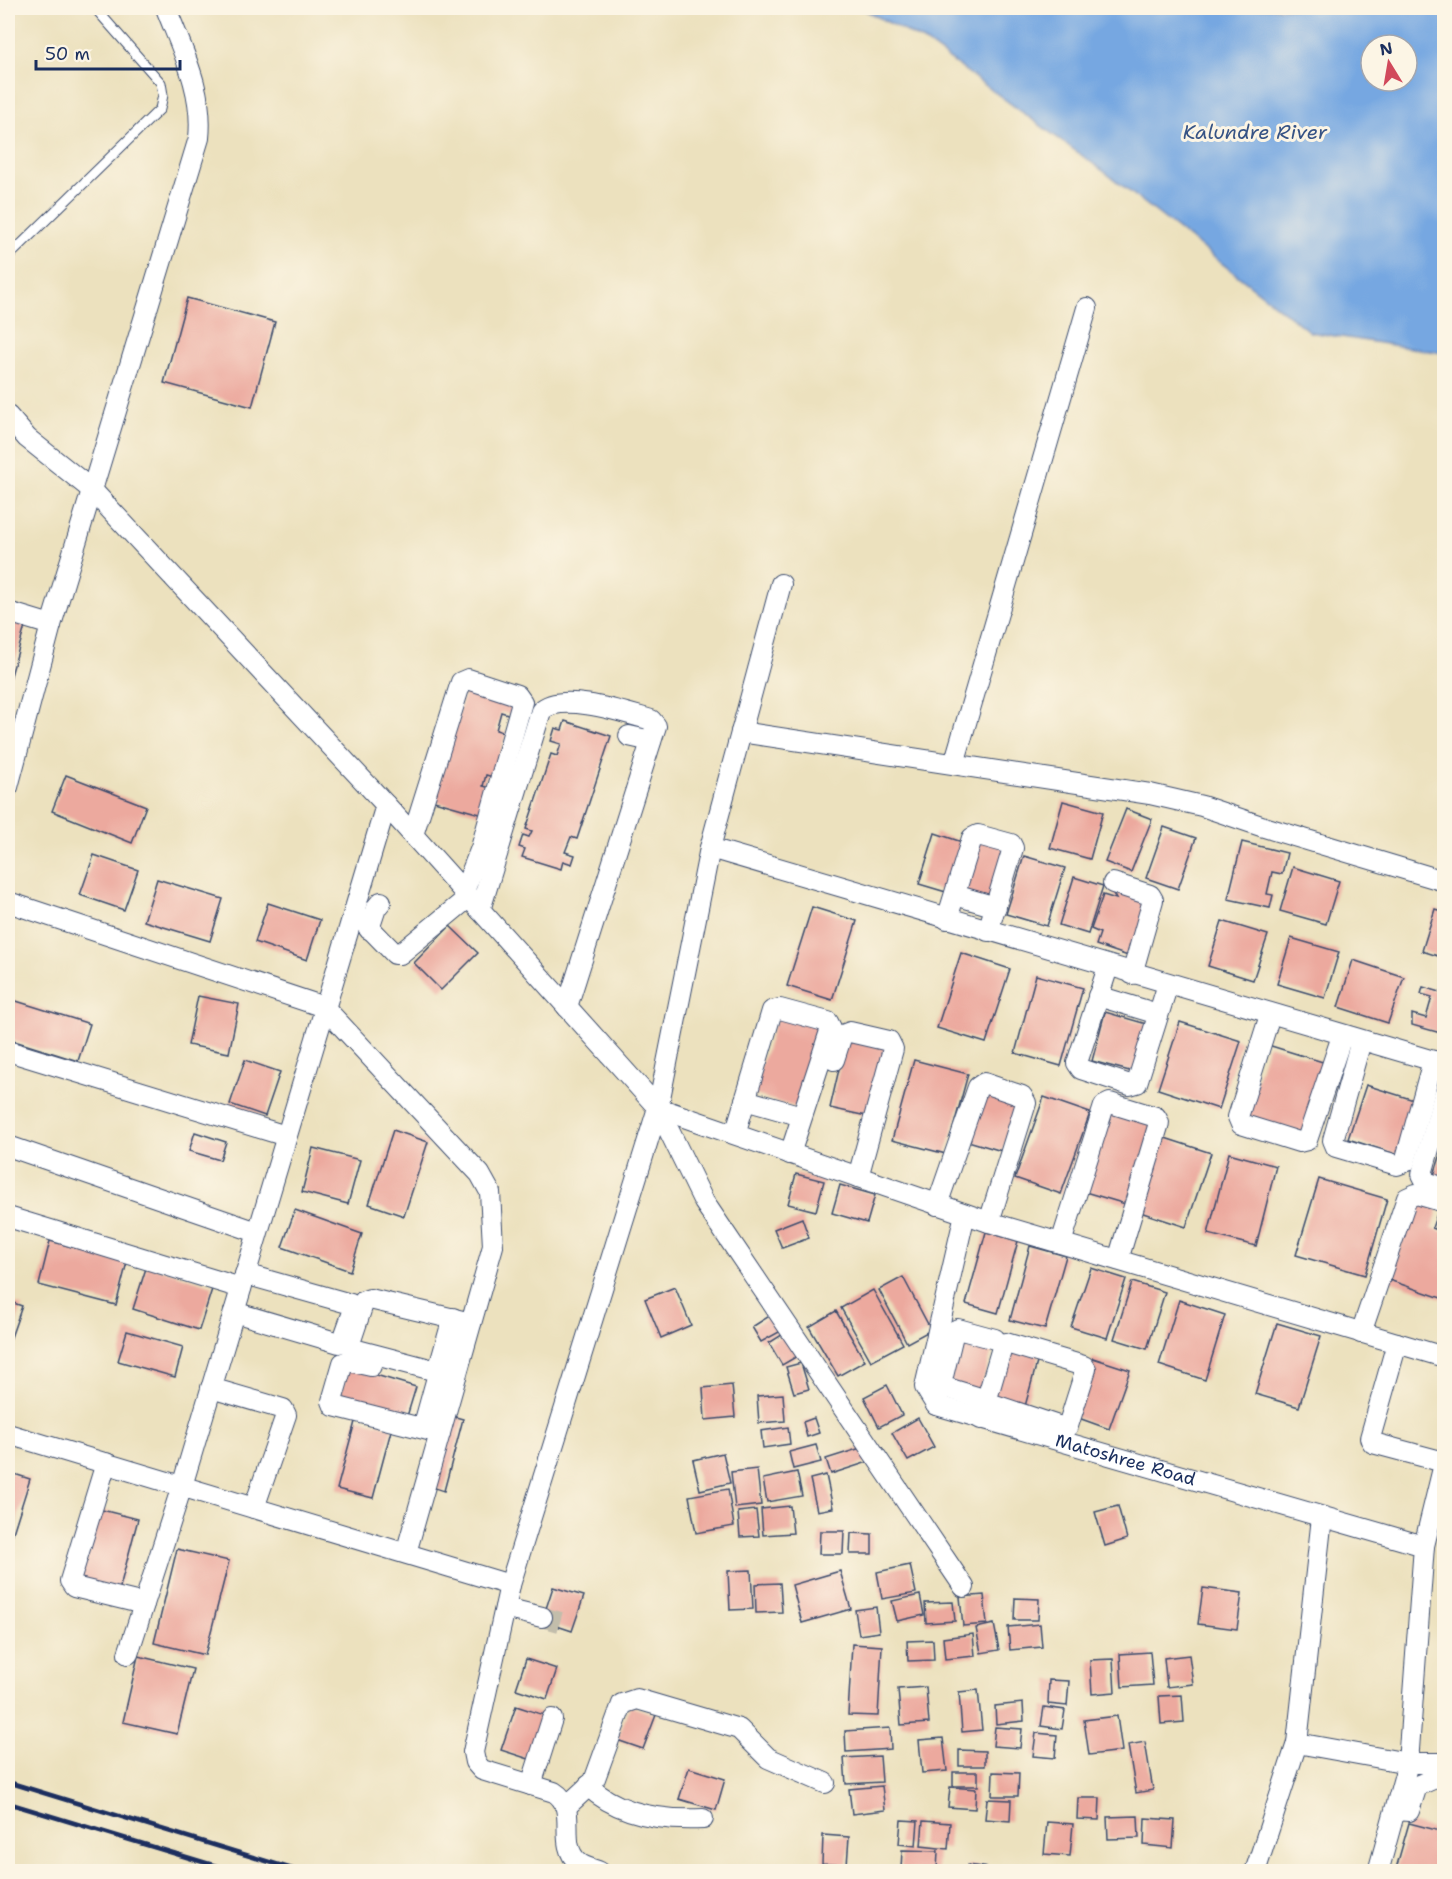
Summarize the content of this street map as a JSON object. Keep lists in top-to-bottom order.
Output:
{
  "streets": {
    "street": ["Matoshree Road"]
  },
  "water": ["Kalundre River"],
  "scale_bar": "50 m",
  "north": "top"
}
